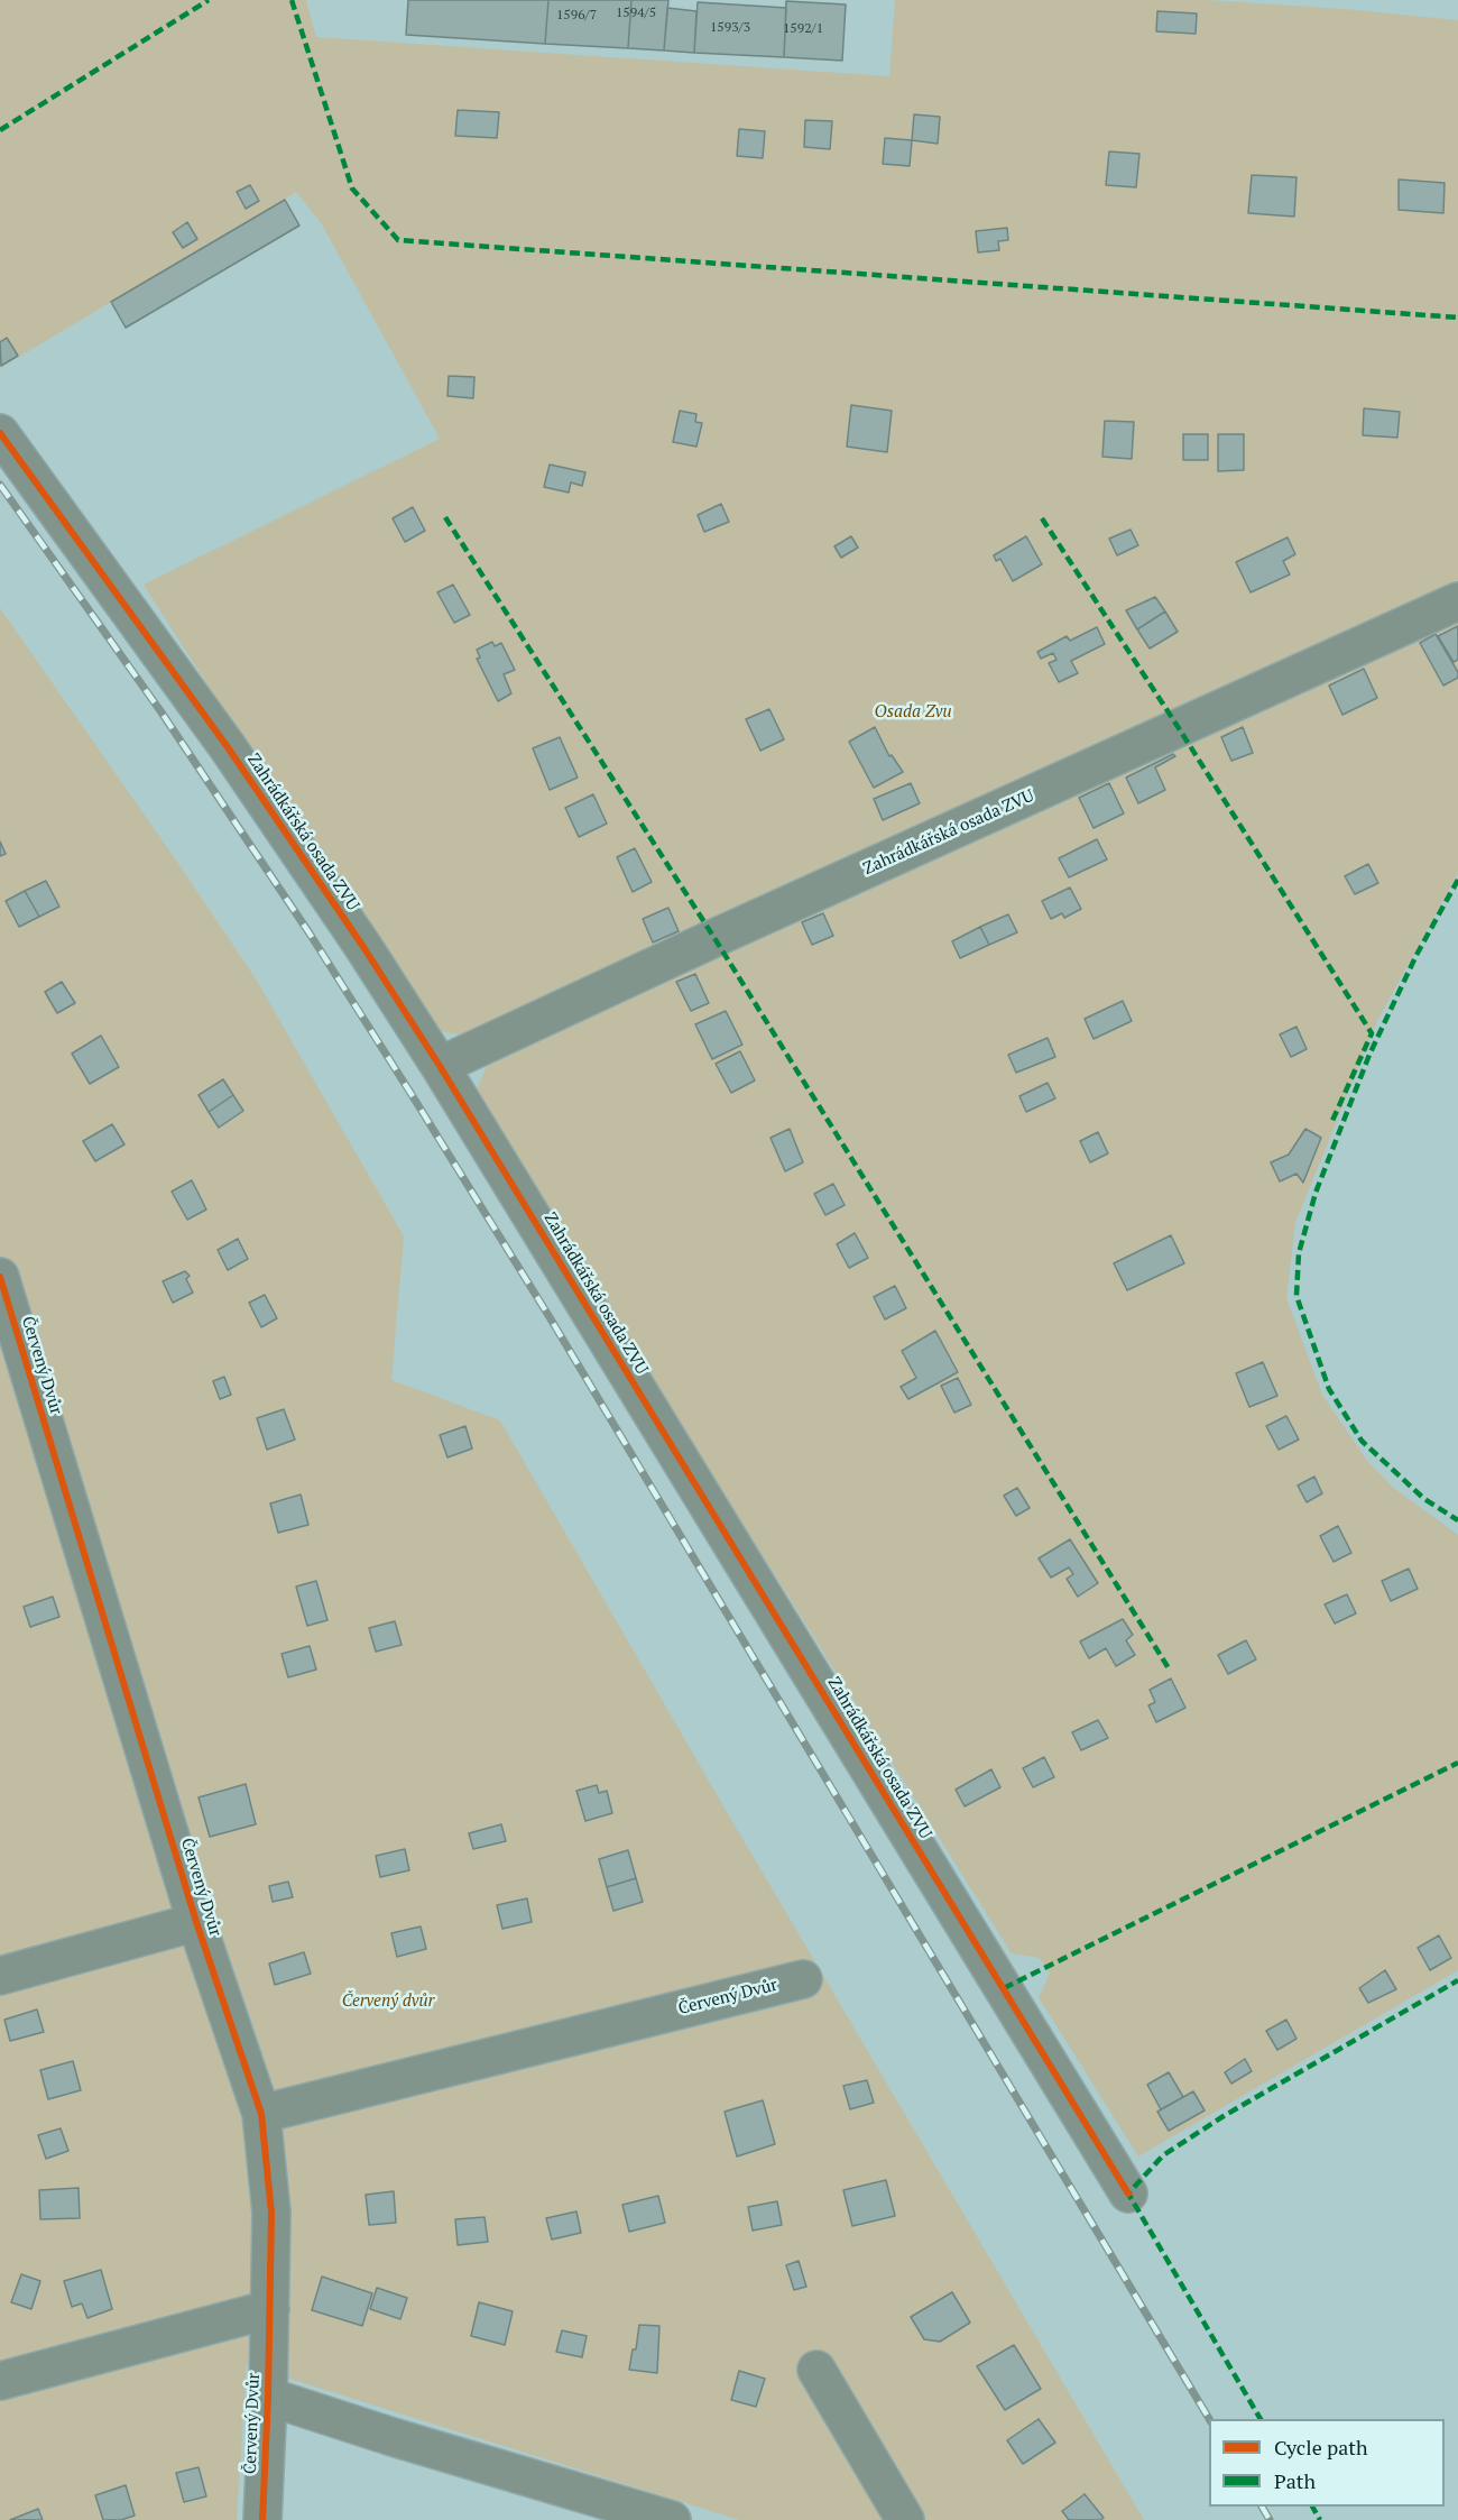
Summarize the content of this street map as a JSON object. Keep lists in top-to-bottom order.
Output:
{
  "streets": {
    "street": ["Zahrádkářská osada ZVU", "Červený Dvůr"]
  },
  "parks": ["Osada Zvu", "Červený dvůr"],
  "house_numbers": [
    "1594/5",
    "1596/7",
    "1593/3",
    "1592/1"
  ],
  "legend": ["Cycle path", "Path"]
}
